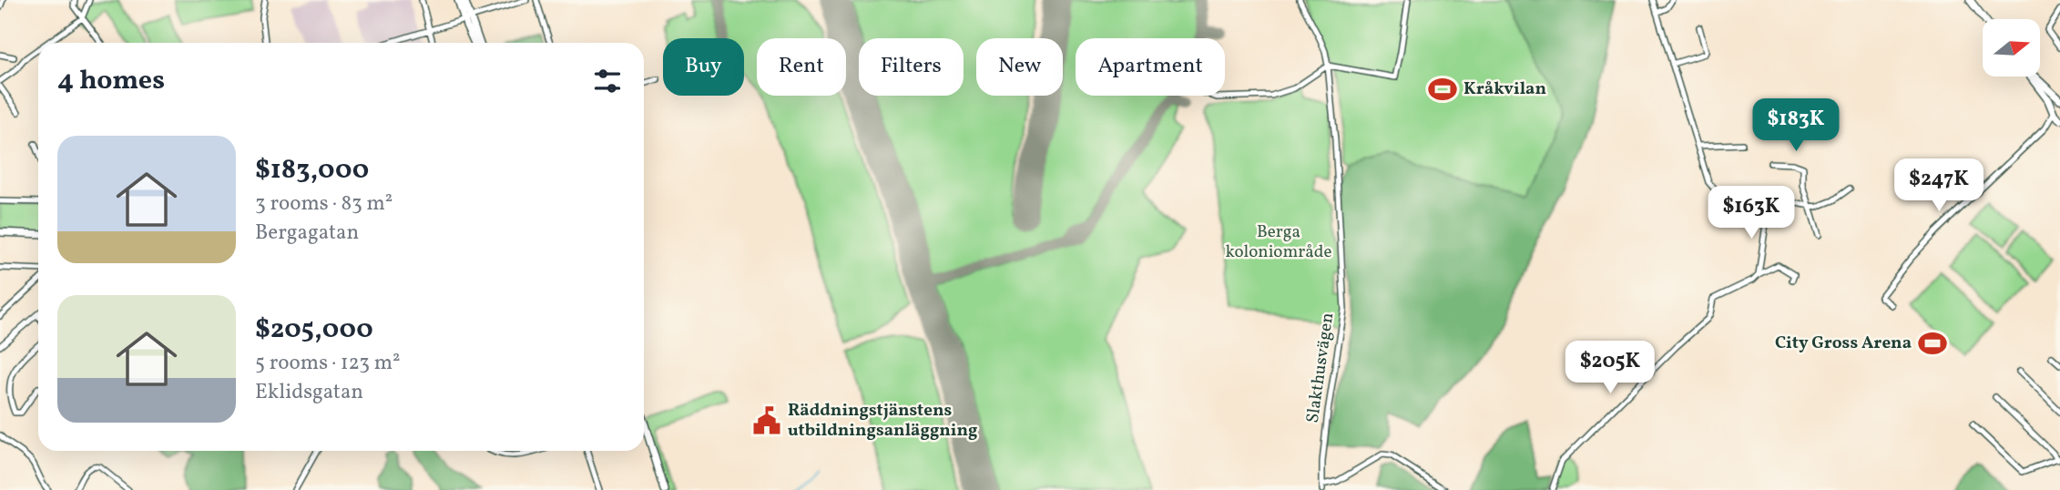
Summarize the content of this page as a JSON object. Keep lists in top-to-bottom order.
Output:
{
  "streets": {
    "street": ["Slakthusvägen"]
  },
  "parks": ["Berga koloniområde"],
  "places": {
    "sports": ["Kråkvilan", "City Gross Arena"],
    "public building": ["Räddningstjänstens utbildningsanläggning"]
  },
  "north": "right",
  "page": {
    "chip": [
      "Buy",
      "Rent",
      "Filters",
      "New",
      "Apartment"
    ],
    "heading": "4 homes",
    "price": [
      "$183K",
      "$247K",
      "$163K",
      "$205K"
    ],
    "list": [
      {
        "name": "$183,000",
        "note": "3 rooms · 83 m² · Bergagatan"
      },
      {
        "name": "$205,000",
        "note": "5 rooms · 123 m² · Eklidsgatan"
      }
    ]
  }
}
